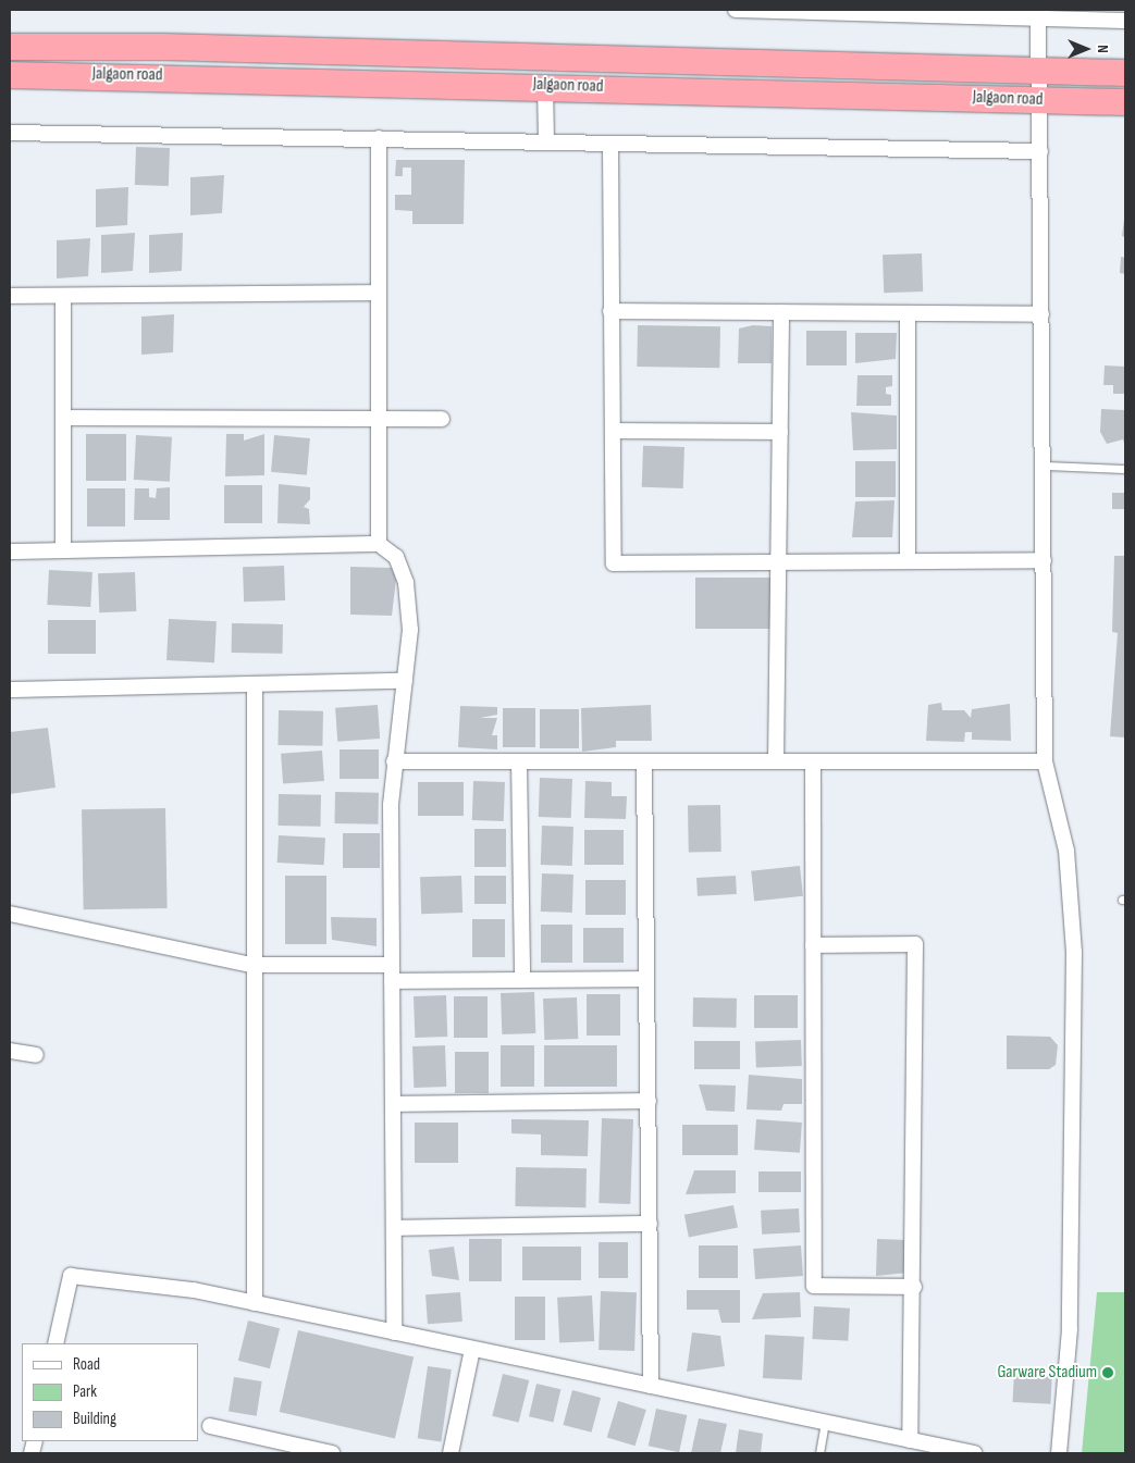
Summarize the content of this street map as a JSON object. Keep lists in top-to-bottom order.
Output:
{
  "streets": {
    "highway": ["Jalgaon road"]
  },
  "places": ["Garware Stadium"],
  "legend": ["Road", "Park", "Building"],
  "north": "right"
}
